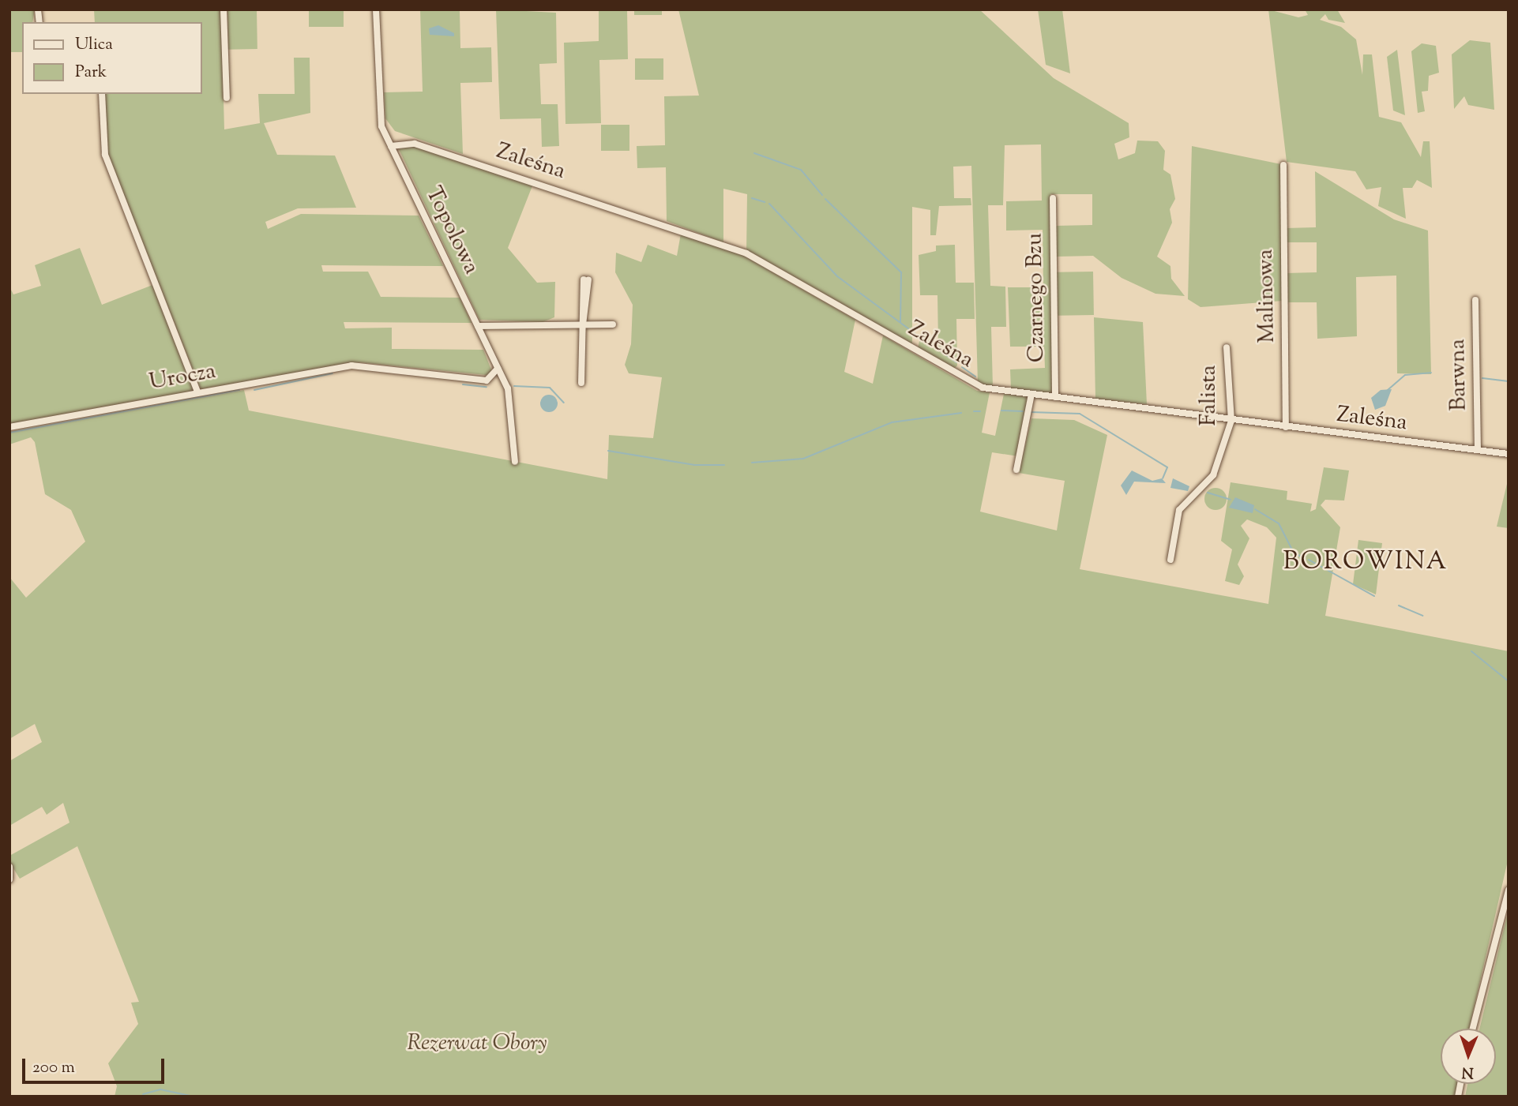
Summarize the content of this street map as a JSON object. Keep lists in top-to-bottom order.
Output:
{
  "streets": {
    "street": [
      "Zaleśna",
      "Topolowa",
      "Malinowa",
      "Czarnego Bzu",
      "Barwna",
      "Urocza",
      "Falista"
    ]
  },
  "crossings": [
    ["Zaleśna", "Topolowa"],
    ["Zaleśna", "Malinowa"],
    ["Zaleśna", "Czarnego Bzu"],
    ["Zaleśna", "Barwna"],
    ["Zaleśna", "Falista"],
    ["Topolowa", "Urocza"]
  ],
  "districts": ["BOROWINA"],
  "parks": ["Rezerwat Obory"],
  "legend": ["Ulica", "Park"],
  "scale_bar": "200 m",
  "north": "bottom"
}
